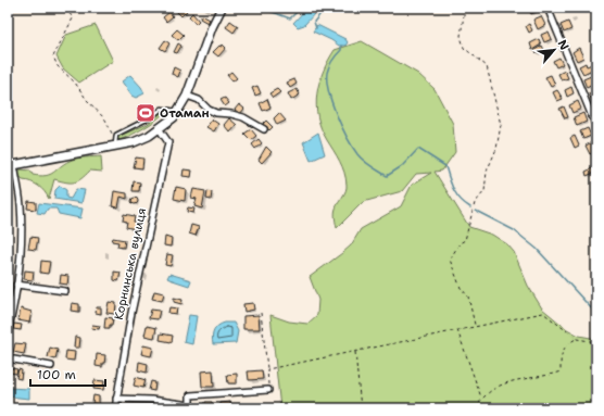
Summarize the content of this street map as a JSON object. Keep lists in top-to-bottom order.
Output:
{
  "streets": {
    "street": ["Корнинська вулиця"]
  },
  "places": {
    "sports": ["Отаман"]
  },
  "scale_bar": "100 m",
  "north": "top right"
}
